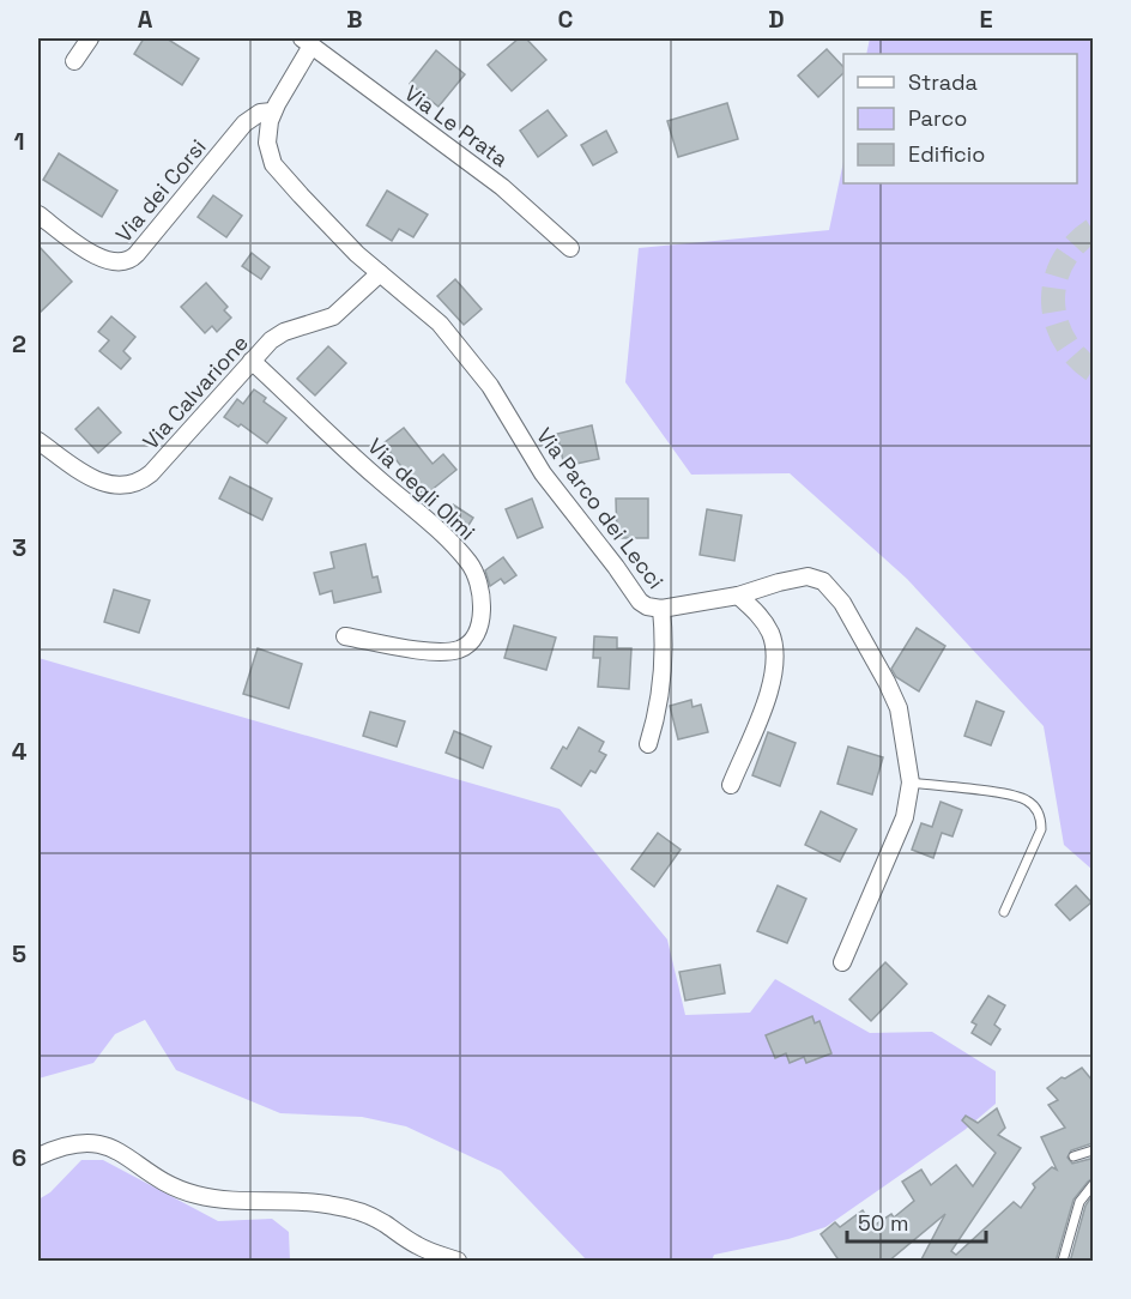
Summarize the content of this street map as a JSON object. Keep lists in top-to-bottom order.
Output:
{
  "streets": {
    "street": [
      "Via Le Prata",
      "Via dei Corsi",
      "Via Calvarione",
      "Via degli Olmi",
      "Via Parco dei Lecci"
    ]
  },
  "crossings": [
    ["Via Le Prata", "Via Parco dei Lecci"],
    ["Via dei Corsi", "Via Parco dei Lecci"],
    ["Via Calvarione", "Via degli Olmi"],
    ["Via Calvarione", "Via Parco dei Lecci"]
  ],
  "legend": ["Strada", "Parco", "Edificio"],
  "scale_bar": "50 m",
  "grid": {
    "columns": [
      "A",
      "B",
      "C",
      "D",
      "E"
    ],
    "rows": [
      "1",
      "2",
      "3",
      "4",
      "5",
      "6"
    ]
  }
}
